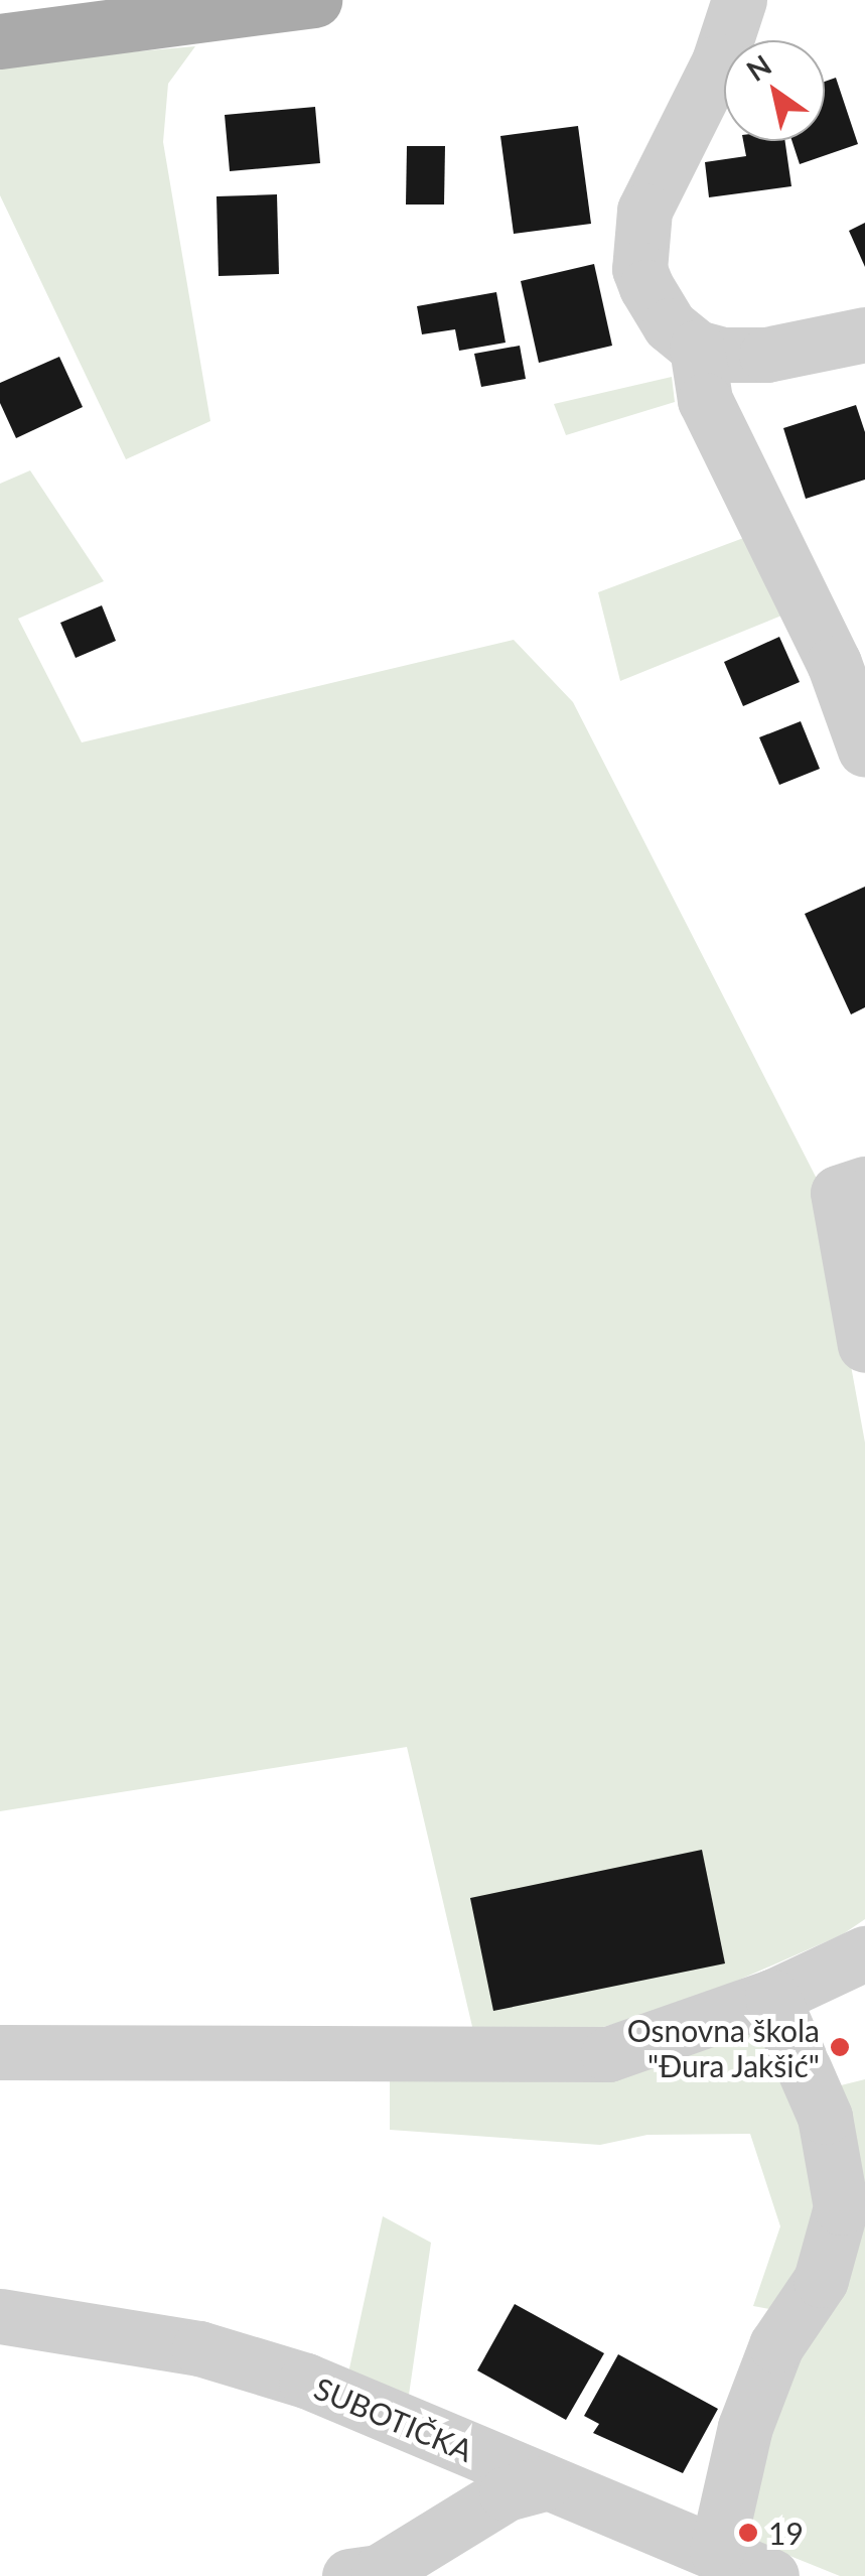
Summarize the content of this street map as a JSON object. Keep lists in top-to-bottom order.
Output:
{
  "streets": {
    "street": ["SUBOTIČKA"]
  },
  "places": ["Osnovna škola \"Đura Jakšić\"", "19"],
  "north": "top left"
}
